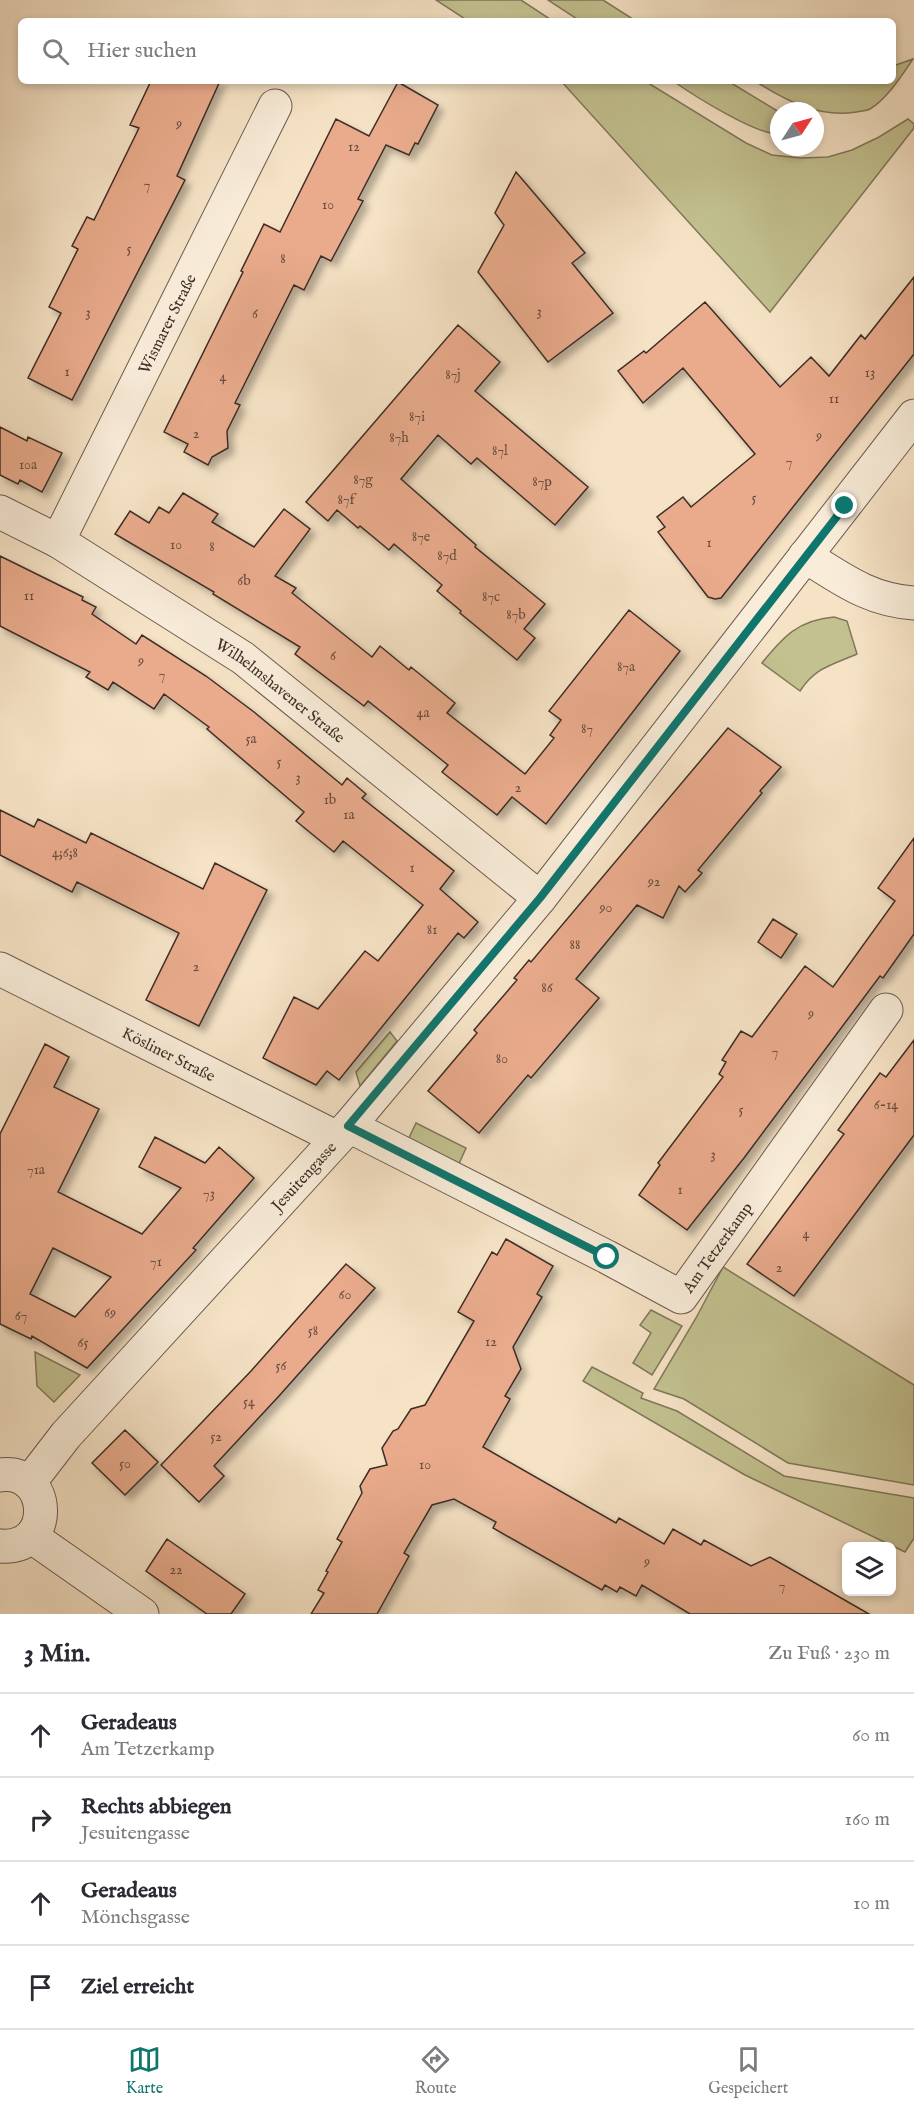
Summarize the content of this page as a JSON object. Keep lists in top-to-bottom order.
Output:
{
  "streets": {
    "street": [
      "Wismarer Straße",
      "Wilhelmshavener Straße",
      "Kösliner Straße",
      "Jesuitengasse",
      "Am Tetzerkamp"
    ]
  },
  "crossings": [
    ["Wismarer Straße", "Wilhelmshavener Straße"],
    ["Wilhelmshavener Straße", "Jesuitengasse"],
    ["Kösliner Straße", "Jesuitengasse"],
    ["Kösliner Straße", "Am Tetzerkamp"],
    ["Jesuitengasse", "Am Tetzerkamp"]
  ],
  "house_numbers": [
    "9",
    "12",
    "7",
    "10",
    "5",
    "8",
    "3",
    "3",
    "6",
    "1",
    "13",
    "87j",
    "4",
    "11",
    "87i",
    "2",
    "9",
    "87h",
    "87l",
    "7",
    "10a",
    "87g",
    "87p",
    "5",
    "87f",
    "87e",
    "1",
    "10",
    "8",
    "87d",
    "6b",
    "11",
    "87c",
    "87b",
    "6",
    "9",
    "87a",
    "7",
    "4a",
    "87",
    "5a",
    "5",
    "3",
    "2",
    "1b",
    "1a",
    "4;6;8",
    "1",
    "92",
    "90",
    "81",
    "88",
    "2",
    "86",
    "9",
    "7",
    "80",
    "6-14",
    "5",
    "3",
    "71a",
    "1",
    "73",
    "4",
    "71",
    "2",
    "60",
    "69",
    "67",
    "58",
    "12",
    "65",
    "56",
    "54",
    "52",
    "50",
    "10",
    "9",
    "22",
    "7"
  ],
  "north": "top right",
  "page": {
    "search": "Hier suchen",
    "heading": ["3 Min.", "Zu Fuß · 230 m"],
    "list": [
      ["Geradeaus", "Am Tetzerkamp", "60 m"],
      ["Rechts abbiegen", "Jesuitengasse", "160 m"],
      ["Geradeaus", "Mönchsgasse", "10 m"],
      "Ziel erreicht"
    ],
    "nav": ["Karte", "Route", "Gespeichert"]
  }
}
